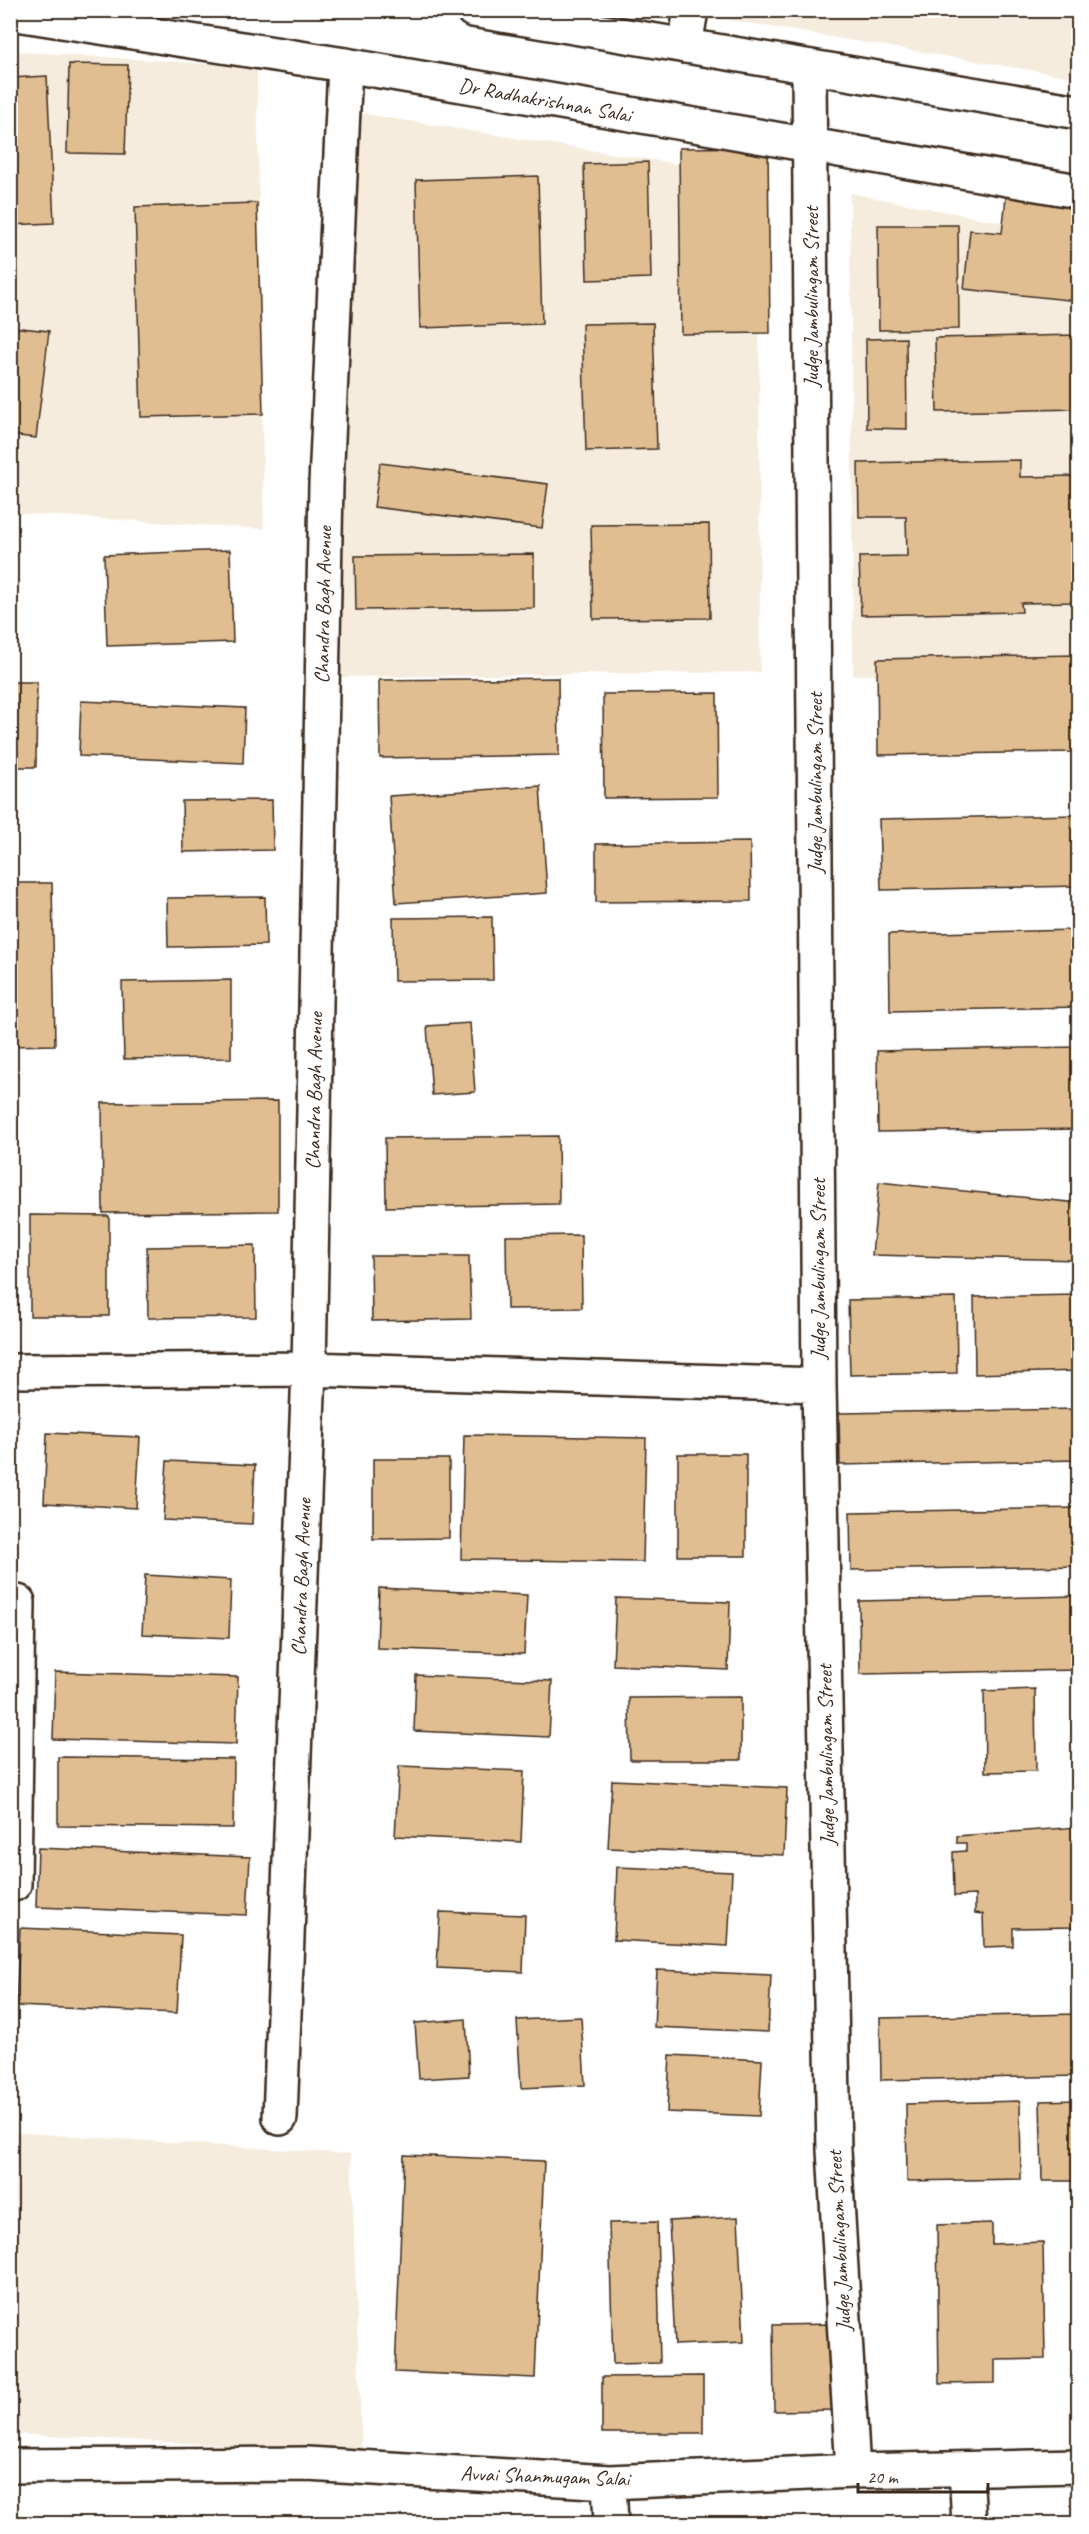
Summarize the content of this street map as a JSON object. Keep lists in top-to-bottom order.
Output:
{
  "streets": {
    "street": [
      "Dr Radhakrishnan Salai",
      "Judge Jambulingam Street",
      "Chandra Bagh Avenue",
      "Avvai Shanmugam Salai"
    ]
  },
  "crossings": [
    ["Dr Radhakrishnan Salai", "Judge Jambulingam Street"],
    ["Dr Radhakrishnan Salai", "Chandra Bagh Avenue"],
    ["Judge Jambulingam Street", "Avvai Shanmugam Salai"]
  ],
  "scale_bar": "20 m"
}
